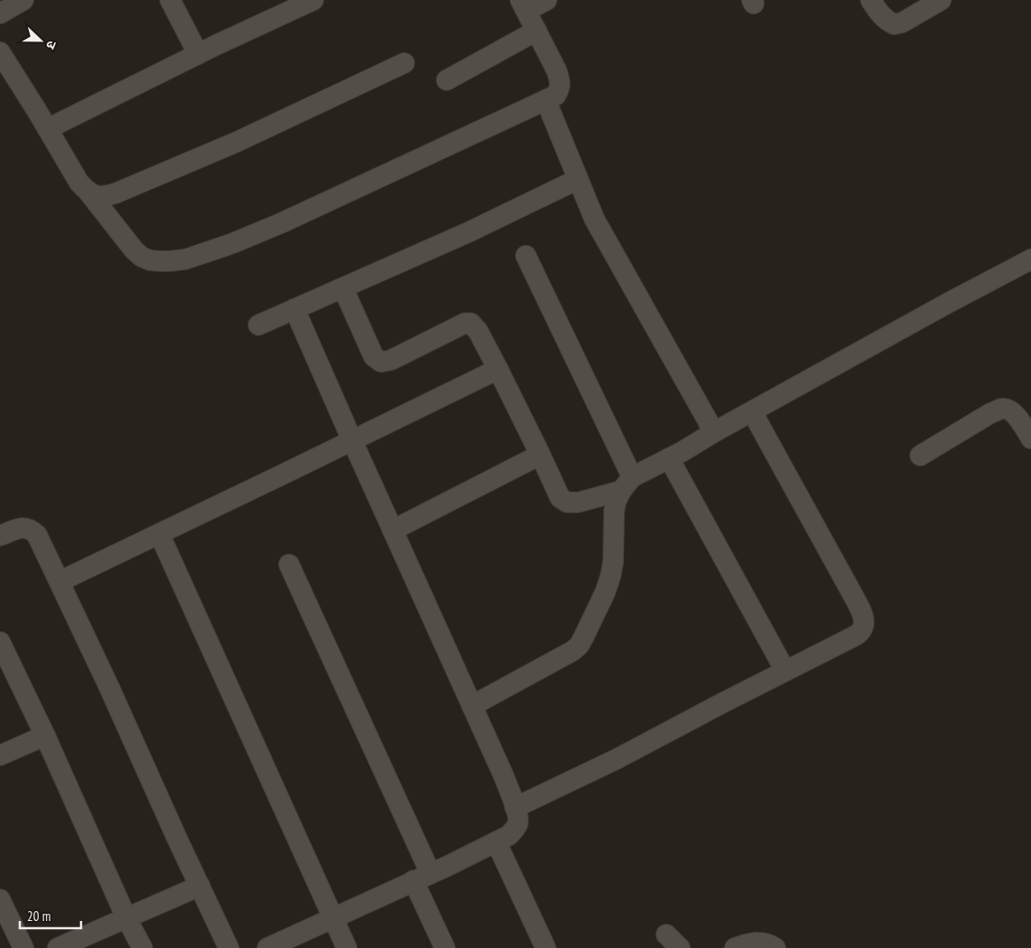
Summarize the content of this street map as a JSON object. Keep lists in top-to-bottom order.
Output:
{
  "scale_bar": "20 m",
  "north": "right"
}
